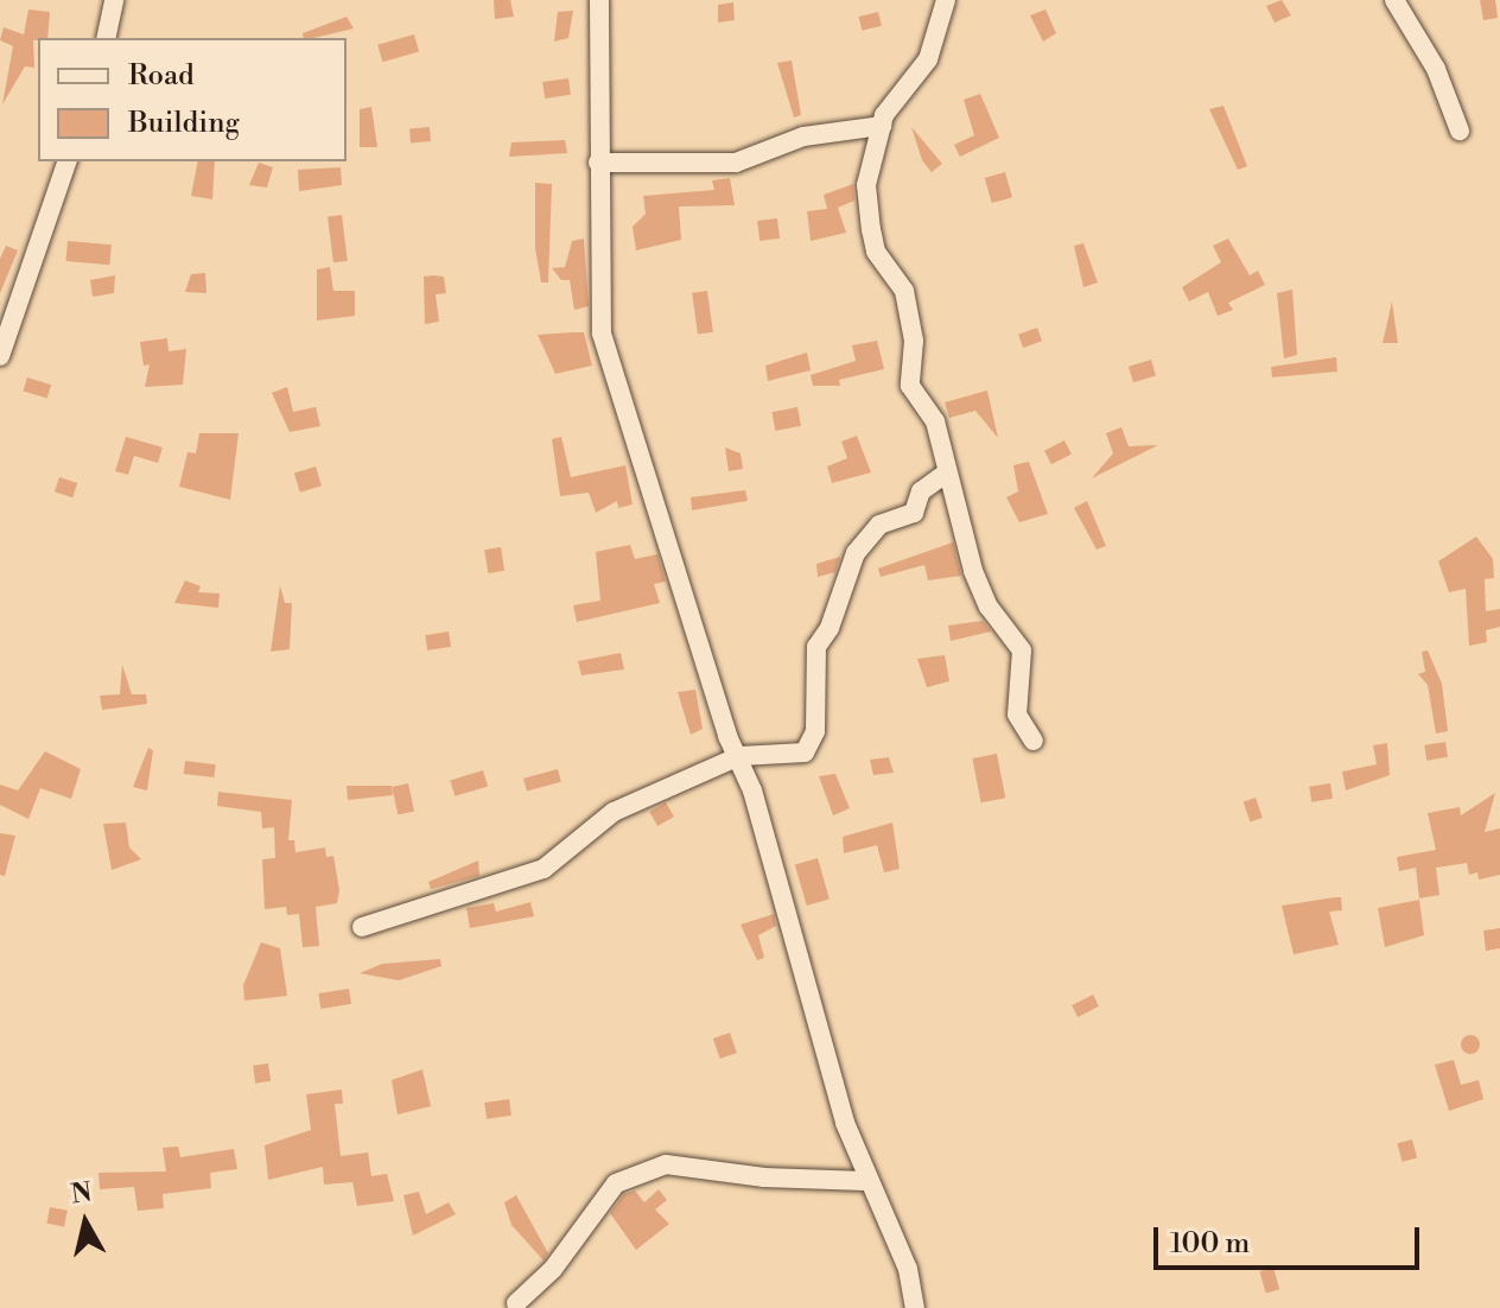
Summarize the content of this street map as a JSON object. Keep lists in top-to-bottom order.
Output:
{
  "legend": ["Road", "Building"],
  "scale_bar": "100 m",
  "north": "top"
}
